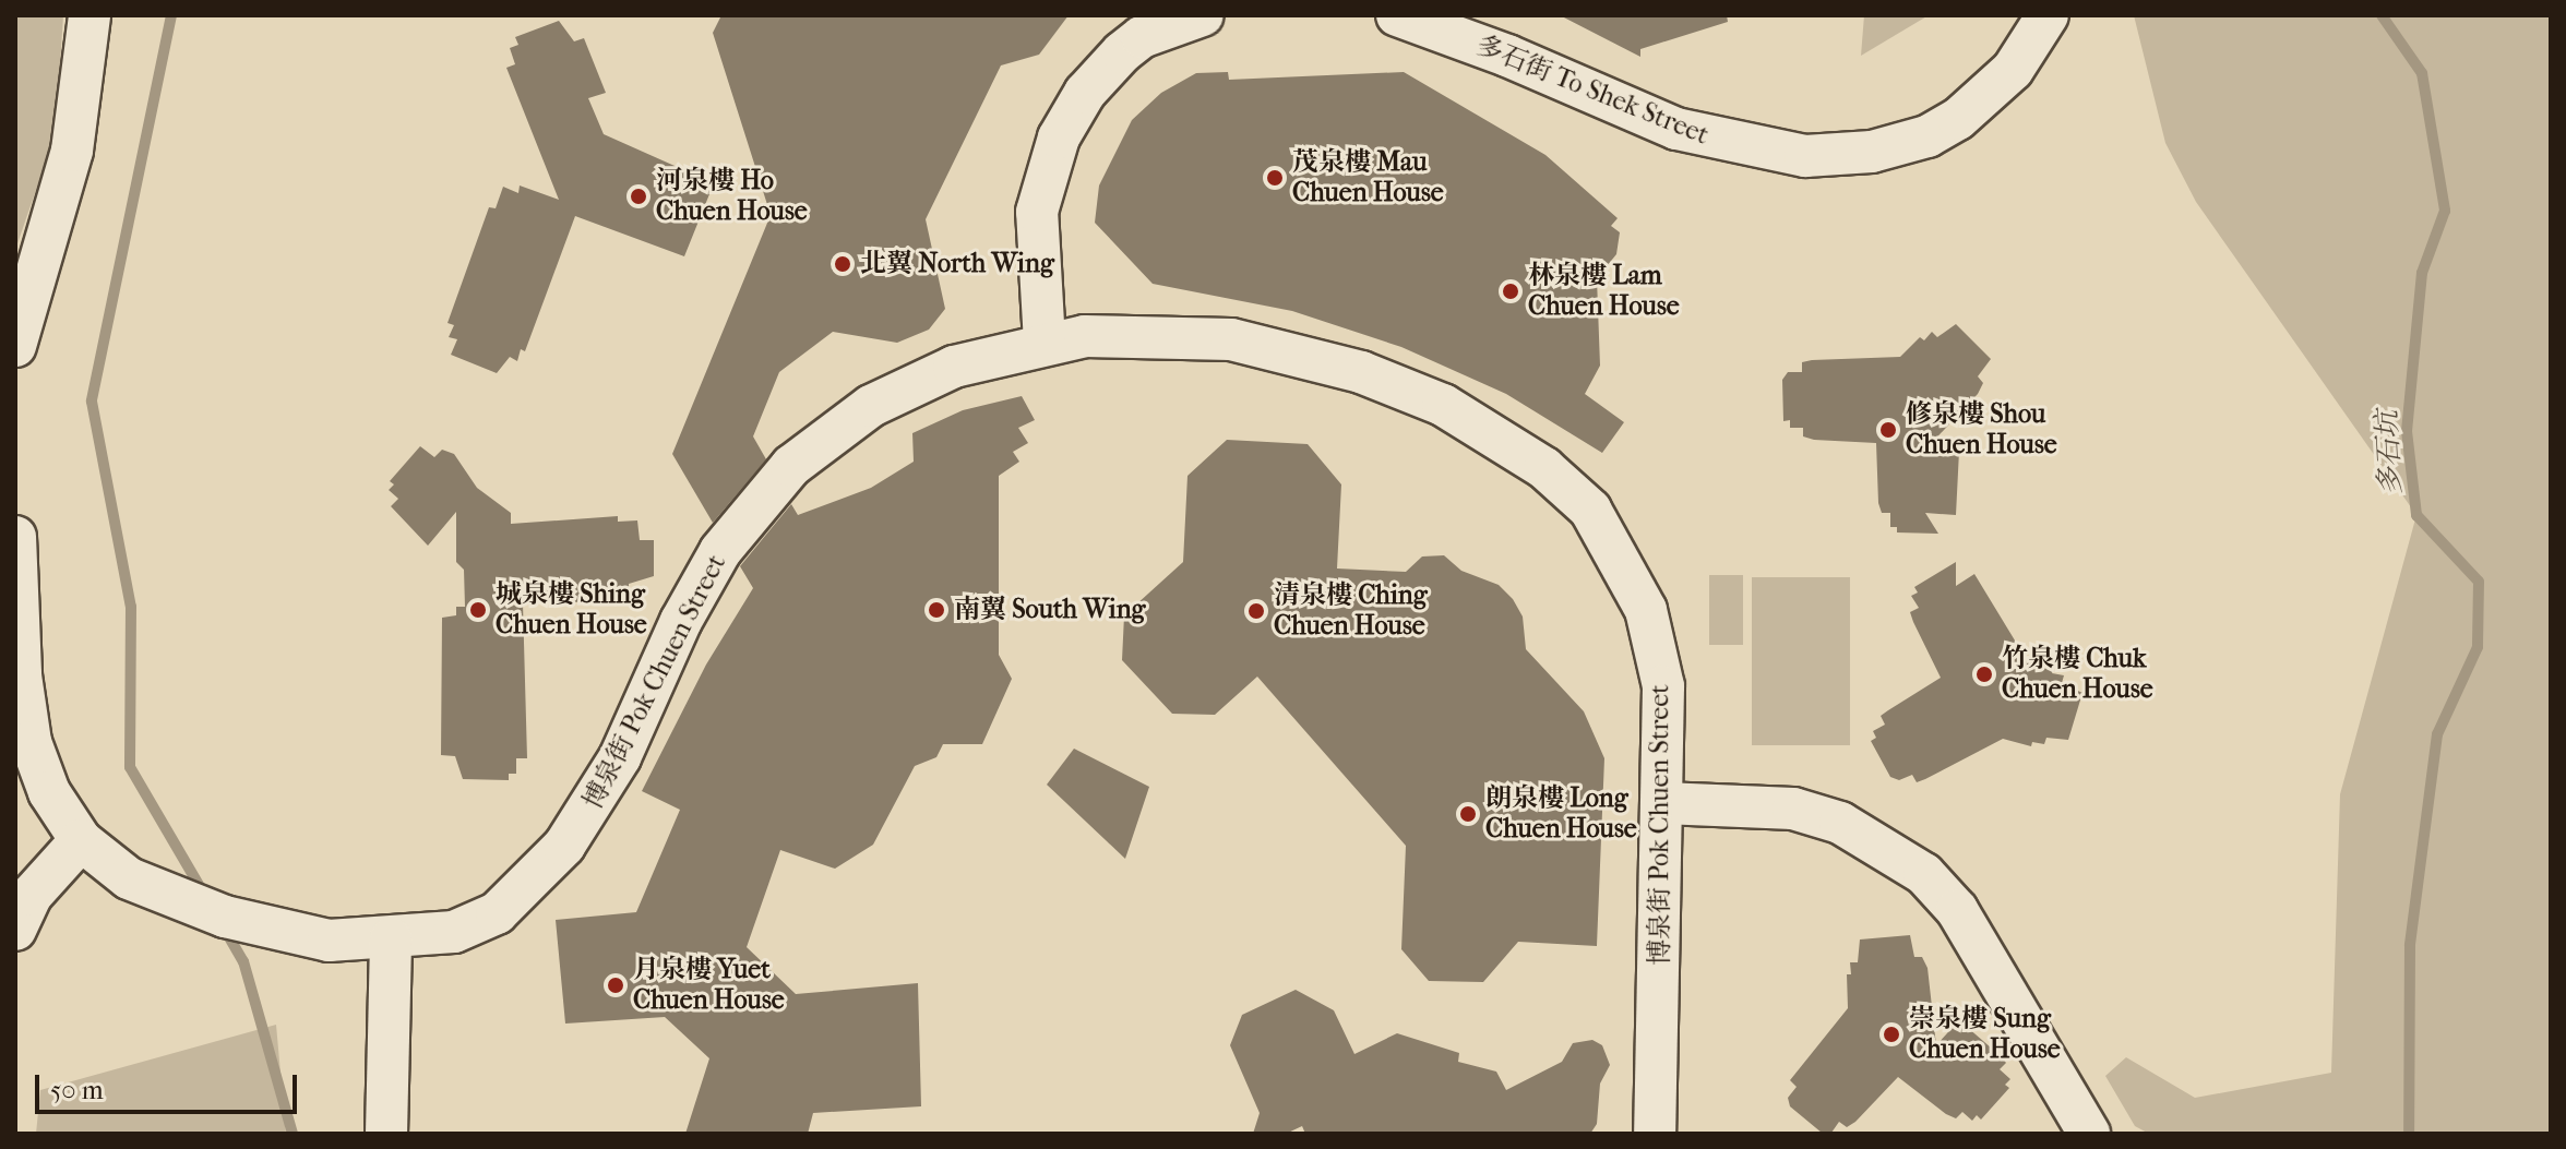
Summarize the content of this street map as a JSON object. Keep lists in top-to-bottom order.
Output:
{
  "streets": {
    "street": ["多石街 To Shek Street", "博泉街 Pok Chuen Street"]
  },
  "water": ["多石坑"],
  "places": [
    "茂泉樓 Mau Chuen House",
    "河泉樓 Ho Chuen House",
    "北翼 North Wing",
    "林泉樓 Lam Chuen House",
    "修泉樓 Shou Chuen House",
    "城泉樓 Shing Chuen House",
    "南翼 South Wing",
    "清泉樓 Ching Chuen House",
    "竹泉樓 Chuk Chuen House",
    "朗泉樓 Long Chuen House",
    "月泉樓 Yuet Chuen House",
    "崇泉樓 Sung Chuen House"
  ],
  "scale_bar": "50 m"
}
